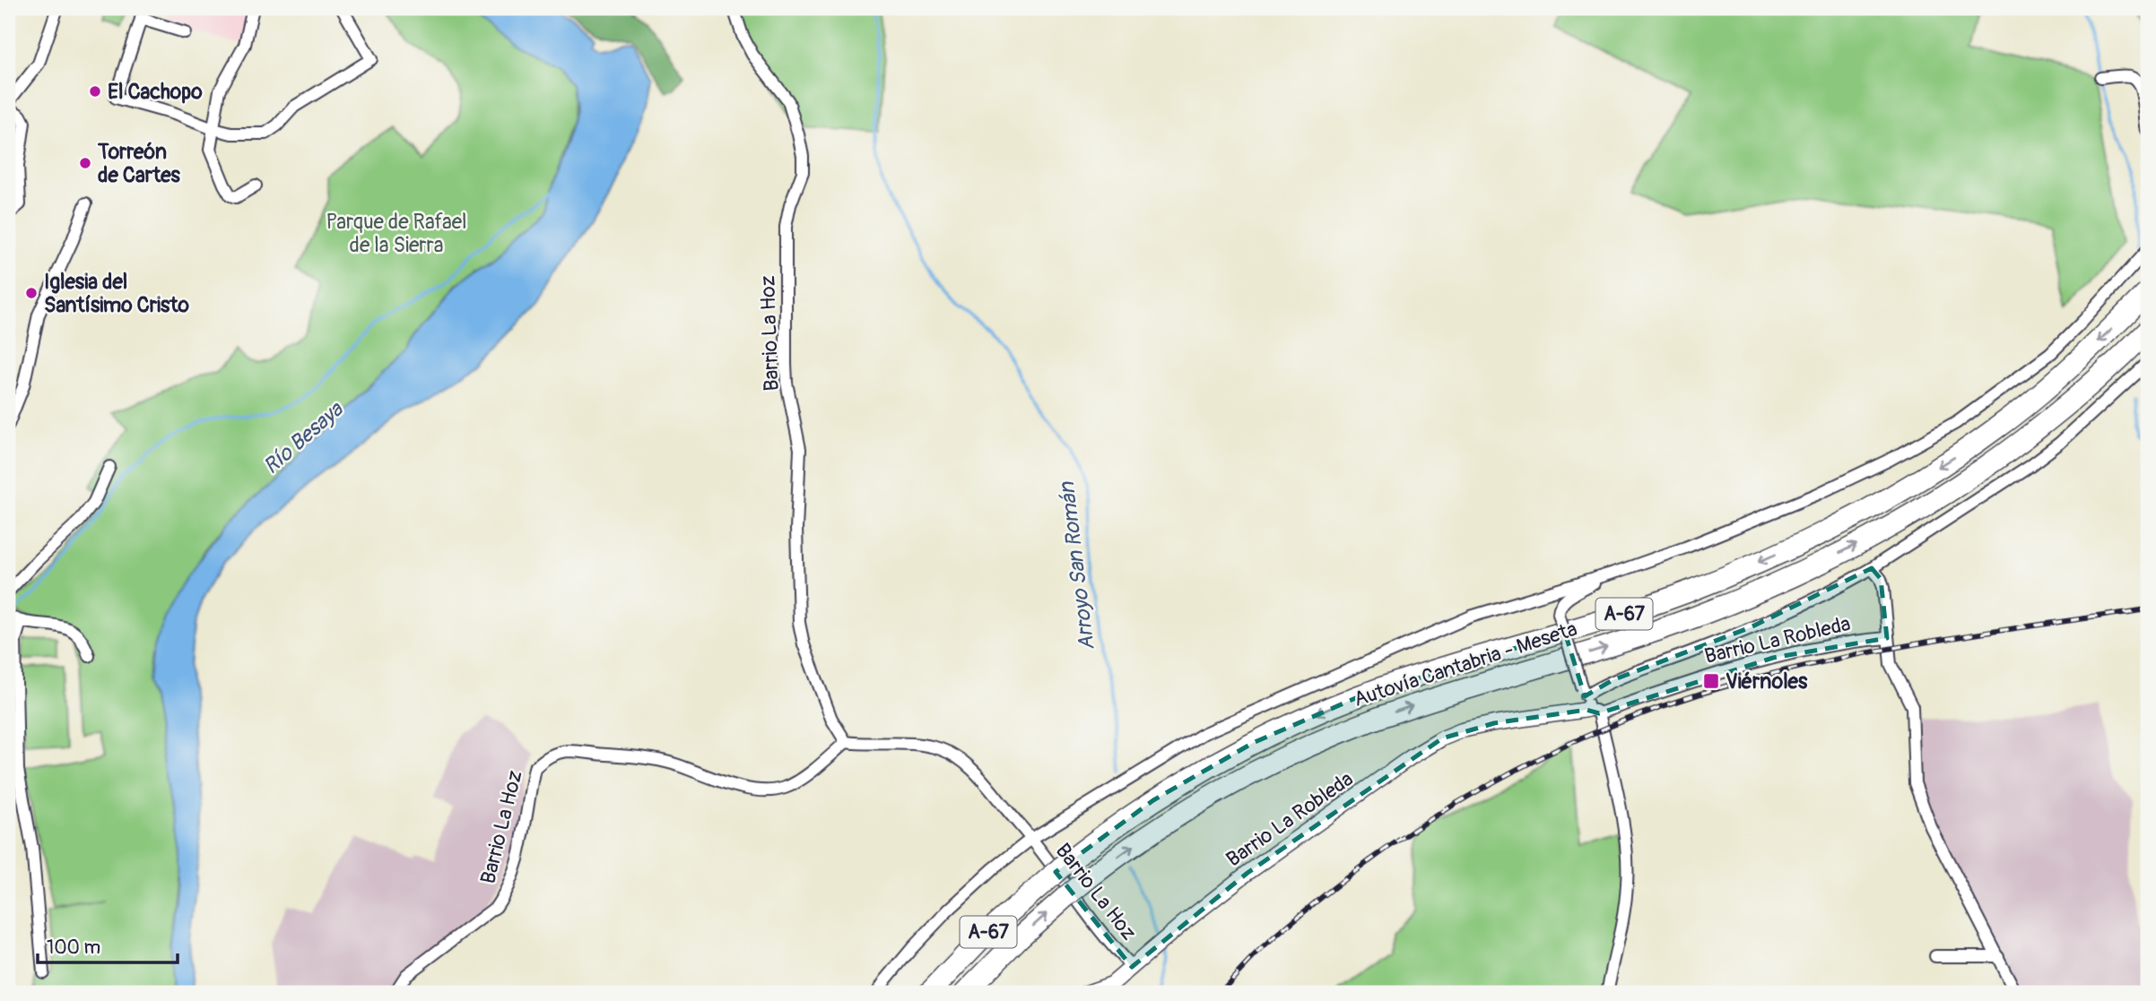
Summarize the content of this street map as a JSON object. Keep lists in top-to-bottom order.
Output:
{
  "streets": {
    "highway": ["A-67", "Autovía Cantabria - Meseta"],
    "street": ["Barrio La Hoz", "Barrio La Robleda"]
  },
  "crossings": [
    ["Barrio La Hoz", "Barrio La Robleda"]
  ],
  "water": ["Río Besaya", "Arroyo San Román"],
  "parks": ["Parque de Rafael de la Sierra"],
  "places": {
    "other": ["El Cachopo", "Torreón de Cartes", "Iglesia del Santísimo Cristo"],
    "transit": ["Viérnoles"]
  },
  "scale_bar": "100 m"
}
